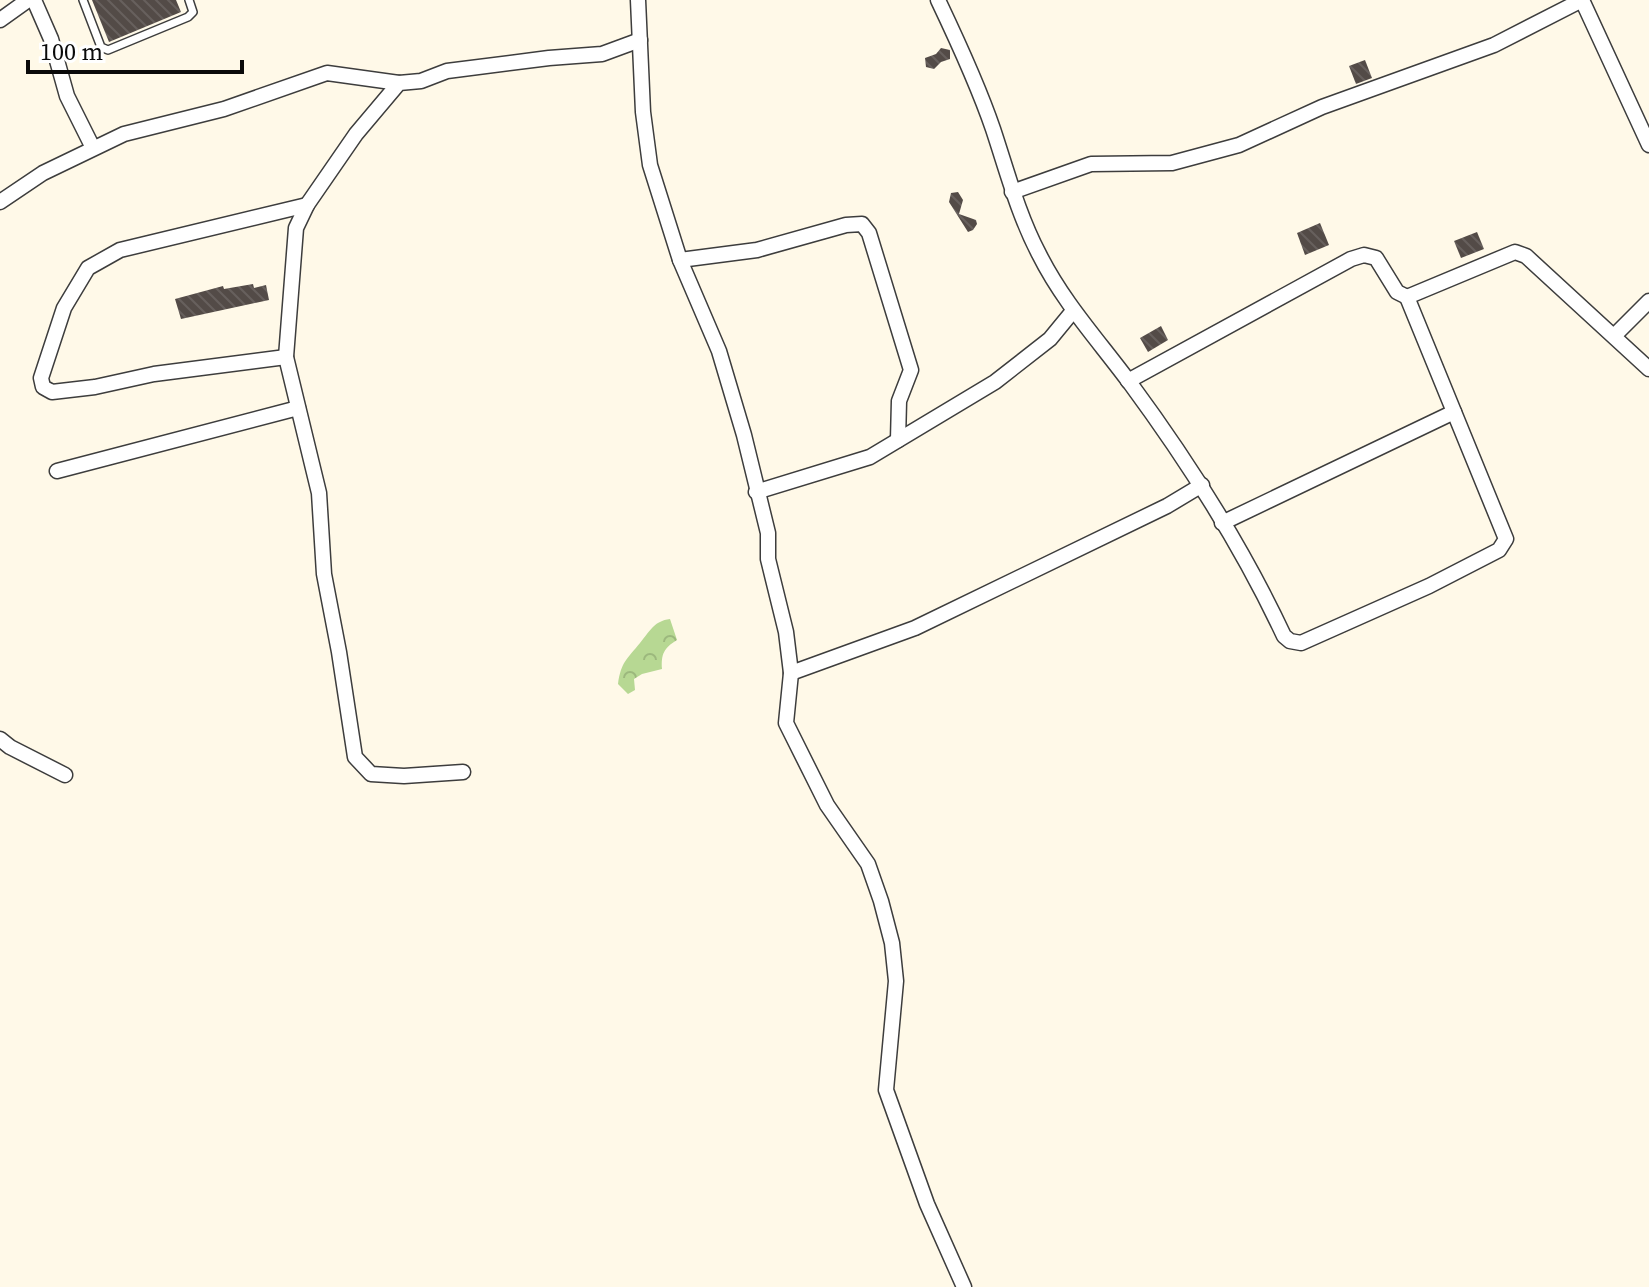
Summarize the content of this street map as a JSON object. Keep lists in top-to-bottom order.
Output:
{
  "scale_bar": "100 m"
}
